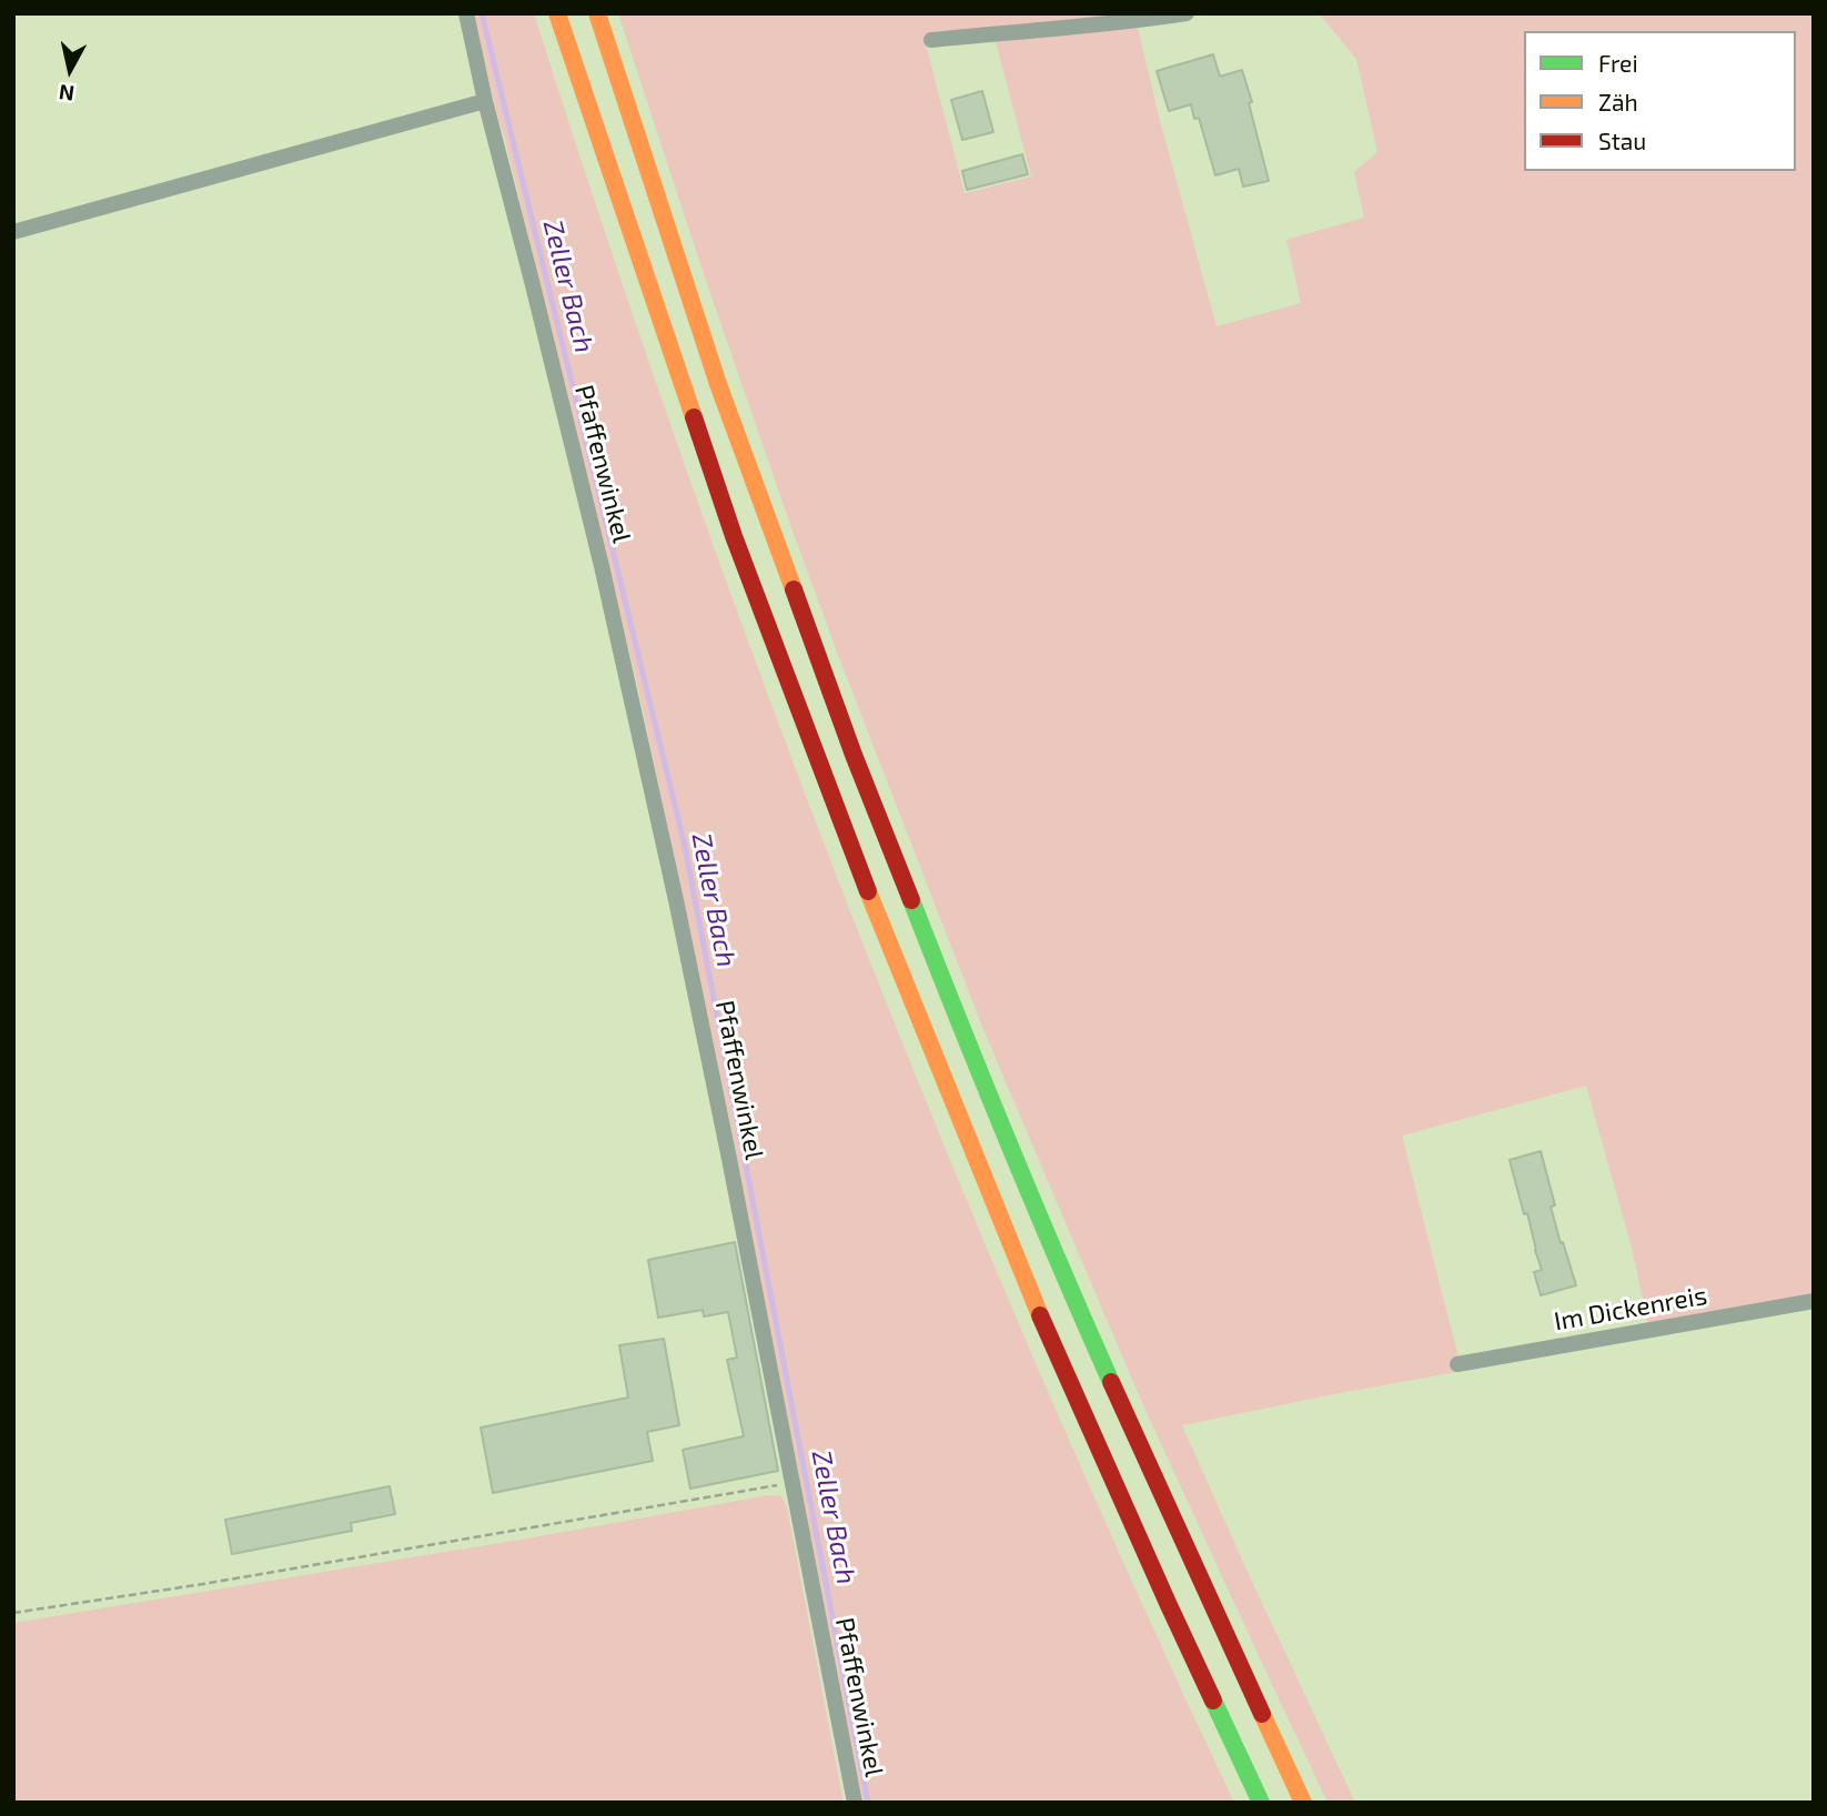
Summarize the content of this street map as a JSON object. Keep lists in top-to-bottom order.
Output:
{
  "streets": {
    "street": ["Pfaffenwinkel", "Im Dickenreis"]
  },
  "water": ["Zeller Bach"],
  "legend": ["Frei", "Zäh", "Stau"],
  "north": "bottom"
}
